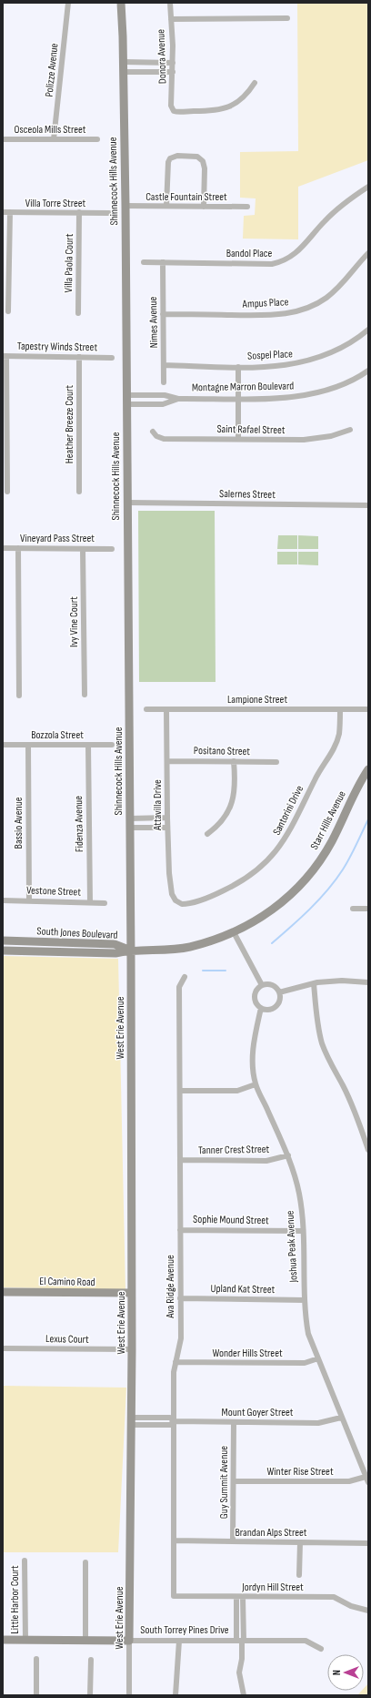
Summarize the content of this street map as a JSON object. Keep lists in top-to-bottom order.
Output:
{
  "streets": {
    "street": [
      "Donora Avenue",
      "Polizze Avenue",
      "Osceola Mills Street",
      "Shinnecock Hills Avenue",
      "Castle Fountain Street",
      "Villa Torre Street",
      "Bandol Place",
      "Villa Paola Court",
      "Ampus Place",
      "Nimes Avenue",
      "Tapestry Winds Street",
      "Sospel Place",
      "Montagne Marron Boulevard",
      "Heather Breeze Court",
      "Saint Rafael Street",
      "Salernes Street",
      "Vineyard Pass Street",
      "Ivy Vine Court",
      "Lampione Street",
      "Bozzola Street",
      "Positano Street",
      "Attavilla Drive",
      "Santorini Drive",
      "Starr Hills Avenue",
      "Bassio Avenue",
      "Fidenza Avenue",
      "Vestone Street",
      "South Jones Boulevard",
      "West Erie Avenue",
      "Tanner Crest Street",
      "Sophie Mound Street",
      "Joshua Peak Avenue",
      "El Camino Road",
      "Ava Ridge Avenue",
      "Upland Kat Street",
      "Lexus Court",
      "Wonder Hills Street",
      "Mount Goyer Street",
      "Winter Rise Street",
      "Guy Summit Avenue",
      "Brandan Alps Street",
      "Jordyn Hill Street",
      "Little Harbor Court",
      "South Torrey Pines Drive"
    ]
  },
  "crossings": [
    ["Polizze Avenue", "Osceola Mills Street"],
    ["Shinnecock Hills Avenue", "Castle Fountain Street"],
    ["Shinnecock Hills Avenue", "Montagne Marron Boulevard"],
    ["Shinnecock Hills Avenue", "Salernes Street"],
    ["Shinnecock Hills Avenue", "Starr Hills Avenue"],
    ["Shinnecock Hills Avenue", "South Jones Boulevard"],
    ["Shinnecock Hills Avenue", "West Erie Avenue"],
    ["Villa Torre Street", "Villa Paola Court"],
    ["Bandol Place", "Nimes Avenue"],
    ["Ampus Place", "Nimes Avenue"],
    ["Nimes Avenue", "Sospel Place"],
    ["Tapestry Winds Street", "Heather Breeze Court"],
    ["Vineyard Pass Street", "Ivy Vine Court"],
    ["Lampione Street", "Attavilla Drive"],
    ["Lampione Street", "Santorini Drive"],
    ["Bozzola Street", "Bassio Avenue"],
    ["Bozzola Street", "Fidenza Avenue"],
    ["Positano Street", "Attavilla Drive"],
    ["Attavilla Drive", "Santorini Drive"],
    ["Starr Hills Avenue", "South Jones Boulevard"],
    ["Starr Hills Avenue", "West Erie Avenue"],
    ["Bassio Avenue", "Vestone Street"],
    ["Fidenza Avenue", "Vestone Street"],
    ["South Jones Boulevard", "West Erie Avenue"],
    ["West Erie Avenue", "El Camino Road"],
    ["West Erie Avenue", "Lexus Court"],
    ["West Erie Avenue", "Mount Goyer Street"],
    ["West Erie Avenue", "South Torrey Pines Drive"],
    ["Tanner Crest Street", "Joshua Peak Avenue"],
    ["Tanner Crest Street", "Ava Ridge Avenue"],
    ["Sophie Mound Street", "Joshua Peak Avenue"],
    ["Sophie Mound Street", "Ava Ridge Avenue"],
    ["Joshua Peak Avenue", "Upland Kat Street"],
    ["Joshua Peak Avenue", "Wonder Hills Street"],
    ["Joshua Peak Avenue", "Mount Goyer Street"],
    ["Joshua Peak Avenue", "Winter Rise Street"],
    ["Ava Ridge Avenue", "Upland Kat Street"],
    ["Ava Ridge Avenue", "Wonder Hills Street"],
    ["Ava Ridge Avenue", "Mount Goyer Street"],
    ["Ava Ridge Avenue", "Brandan Alps Street"],
    ["Ava Ridge Avenue", "Jordyn Hill Street"],
    ["Mount Goyer Street", "Guy Summit Avenue"],
    ["Winter Rise Street", "Guy Summit Avenue"],
    ["Guy Summit Avenue", "Brandan Alps Street"],
    ["Little Harbor Court", "South Torrey Pines Drive"]
  ],
  "north": "left"
}
